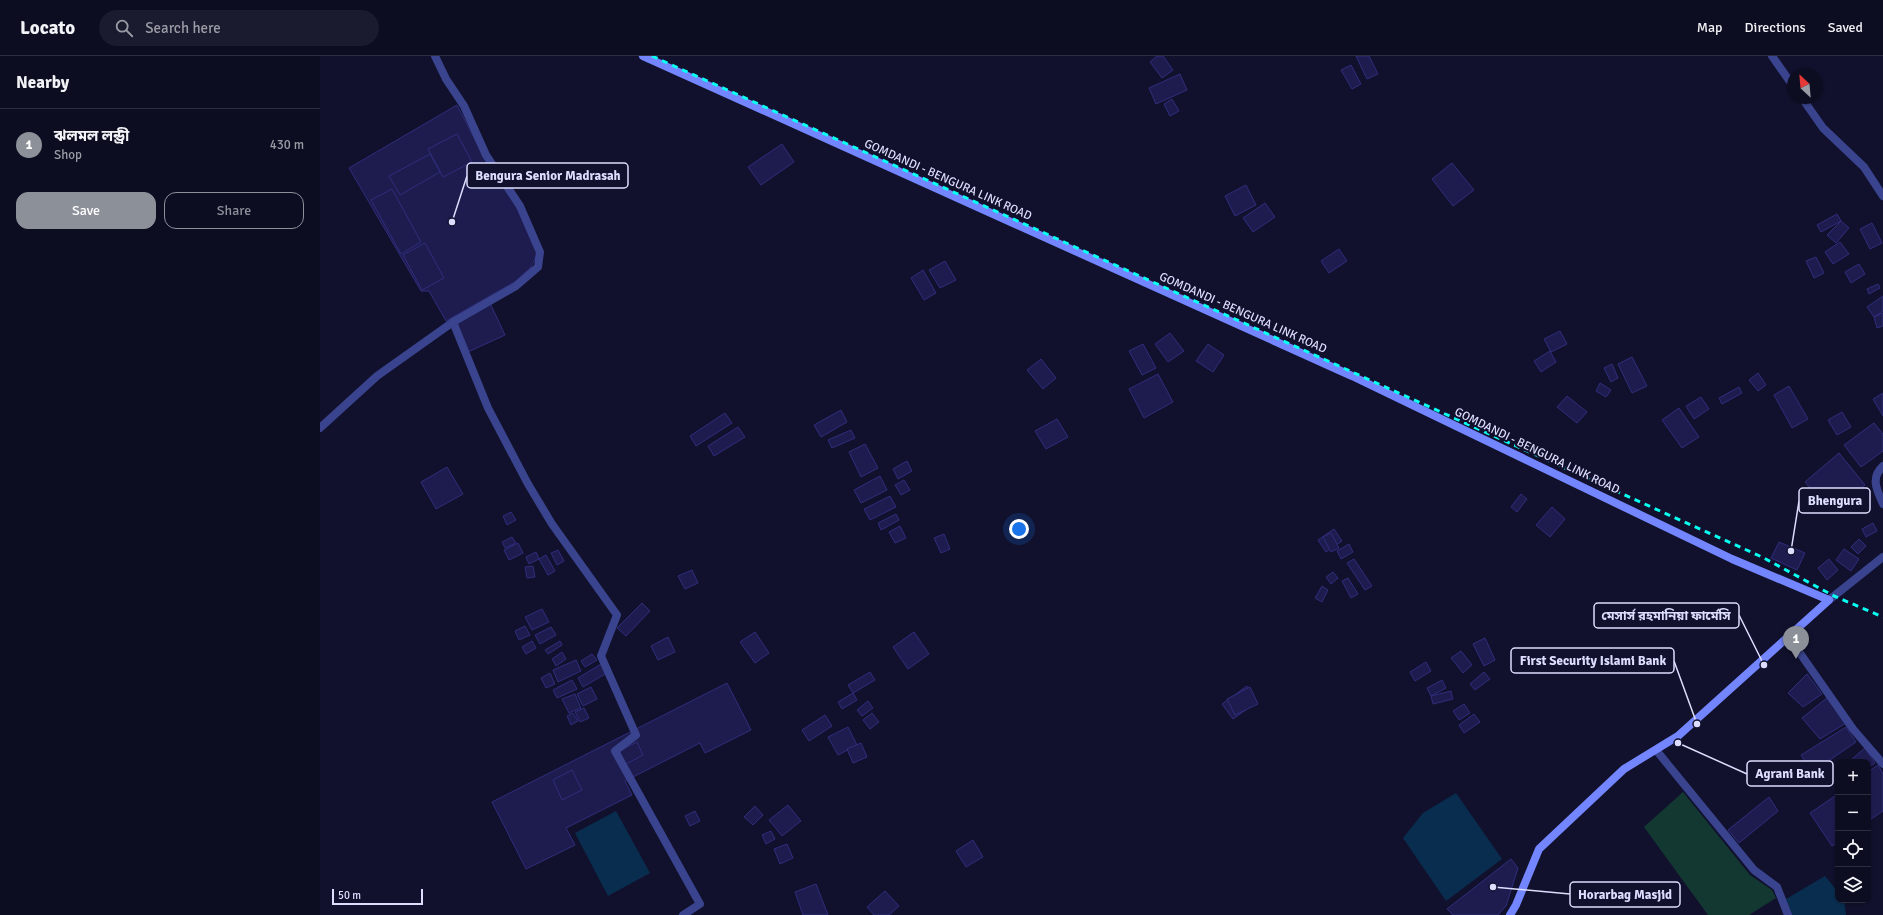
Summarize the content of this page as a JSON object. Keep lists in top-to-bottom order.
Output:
{
  "streets": {
    "main road": ["GOMDANDI - BENGURA LINK ROAD"]
  },
  "places": [
    "Bengura Senior Madrasah",
    "Bhengura",
    "মেসার্স রহমানিয়া ফার্মেসি",
    "First Security Islami Bank",
    "Agrani Bank",
    "Horarbag Masjid"
  ],
  "scale_bar": "50 m",
  "north": "top left",
  "page": {
    "header": "Locato",
    "search": "Search here",
    "nav": ["Map", "Directions", "Saved"],
    "heading": "Nearby",
    "list": [
      {
        "mark": "1",
        "name": "ঝলমল লন্ড্রী",
        "note": "Shop",
        "value": "430 m"
      }
    ],
    "buttons": ["Save", "Share"],
    "pins": "1",
    "map_buttons": ["+", "−"],
    "scale": "50 m"
  }
}
